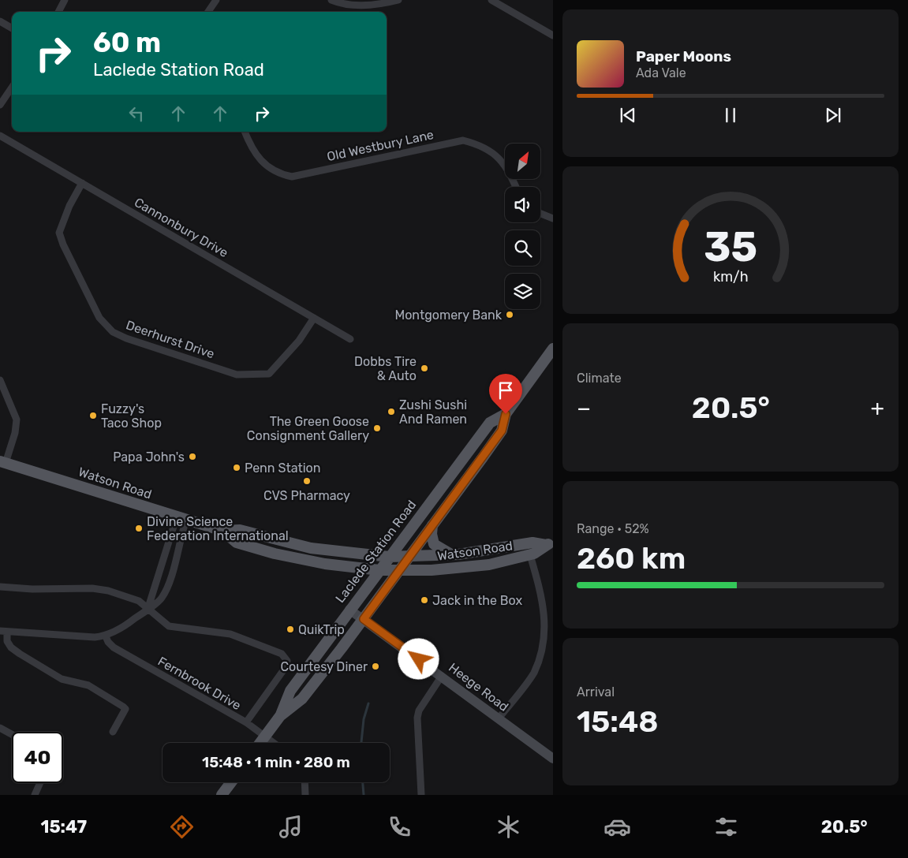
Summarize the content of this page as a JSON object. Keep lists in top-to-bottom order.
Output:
{
  "streets": {
    "main road": ["Watson Road", "Laclede Station Road"],
    "street": [
      "Old Westbury Lane",
      "Cannonbury Drive",
      "Deerhurst Drive",
      "Fernbrook Drive",
      "Heege Road"
    ]
  },
  "crossings": [
    ["Cannonbury Drive", "Deerhurst Drive"],
    ["Watson Road", "Laclede Station Road"],
    ["Laclede Station Road", "Fernbrook Drive"],
    ["Laclede Station Road", "Heege Road"]
  ],
  "places": [
    "Montgomery Bank",
    "Dobbs Tire & Auto",
    "Zushi Sushi And Ramen",
    "Fuzzy's Taco Shop",
    "The Green Goose Consignment Gallery",
    "Papa John's",
    "Penn Station",
    "CVS Pharmacy",
    "Divine Science Federation International",
    "Jack in the Box",
    "QuikTrip",
    "Courtesy Diner"
  ],
  "north": "top right",
  "page": {
    "turn": ["60 m", "Laclede Station Road"],
    "song": ["Paper Moons", "Ada Vale"],
    "tile": [
      "Climate",
      ["Range · 52%", "260 km"],
      ["Arrival", "15:48"]
    ],
    "heat": ["−", "20.5°", "+"],
    "limit": "40",
    "trip": "15:48 · 1 min · 280 m",
    "tabs": ["15:47", "20.5°"],
    "gauge": ["35", "km/h"]
  }
}
